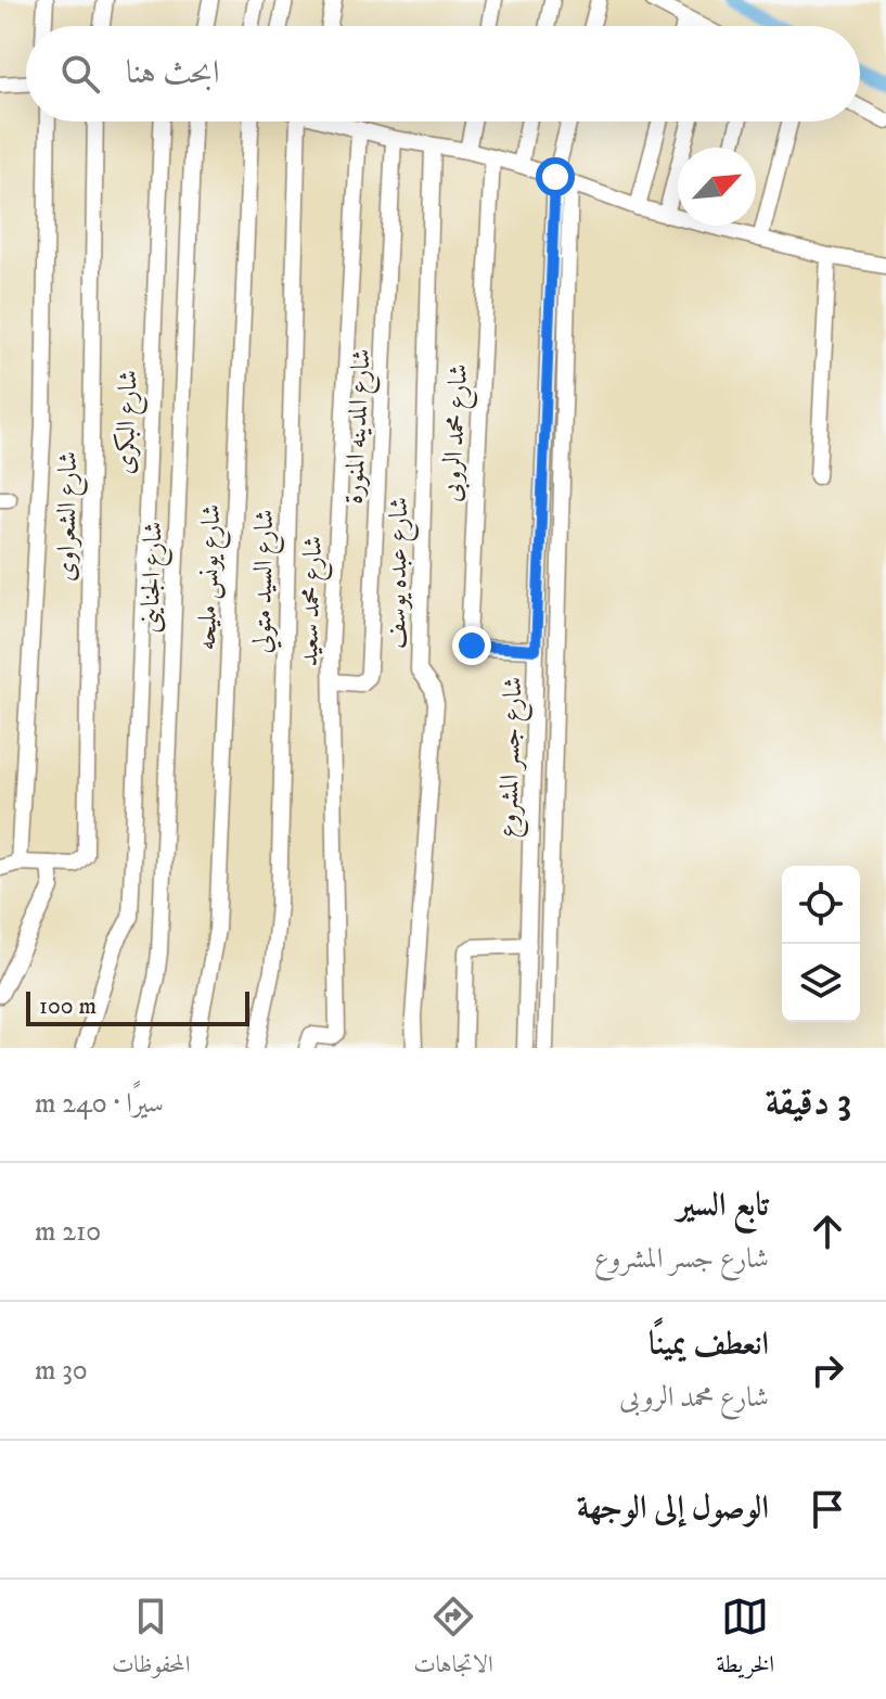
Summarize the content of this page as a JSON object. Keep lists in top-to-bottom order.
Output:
{
  "streets": {
    "street": [
      "شارع البكرى",
      "شارع المدينه المنورة",
      "شارع محمد الروبى",
      "شارع الشعراوى",
      "شارع عبده يوسف",
      "شارع الجناينى",
      "شارع يونس مليحه",
      "شارع السيد متولي",
      "شارع محمد سعيد",
      "شارع جسر المشروع"
    ]
  },
  "crossings": [
    ["شارع المدينه المنورة", "شارع محمد سعيد"],
    ["شارع محمد الروبى", "شارع جسر المشروع"]
  ],
  "scale_bar": "100 m",
  "north": "top right",
  "page": {
    "search": "ابحث هنا",
    "scale": "100 m",
    "heading": ["3 دقيقة", "سيرًا · 240 m"],
    "list": [
      ["تابع السير", "شارع جسر المشروع", "210 m"],
      ["انعطف يمينًا", "شارع محمد الروبى", "30 m"],
      "الوصول إلى الوجهة"
    ],
    "nav": ["الخريطة", "الاتجاهات", "المحفوظات"]
  }
}
